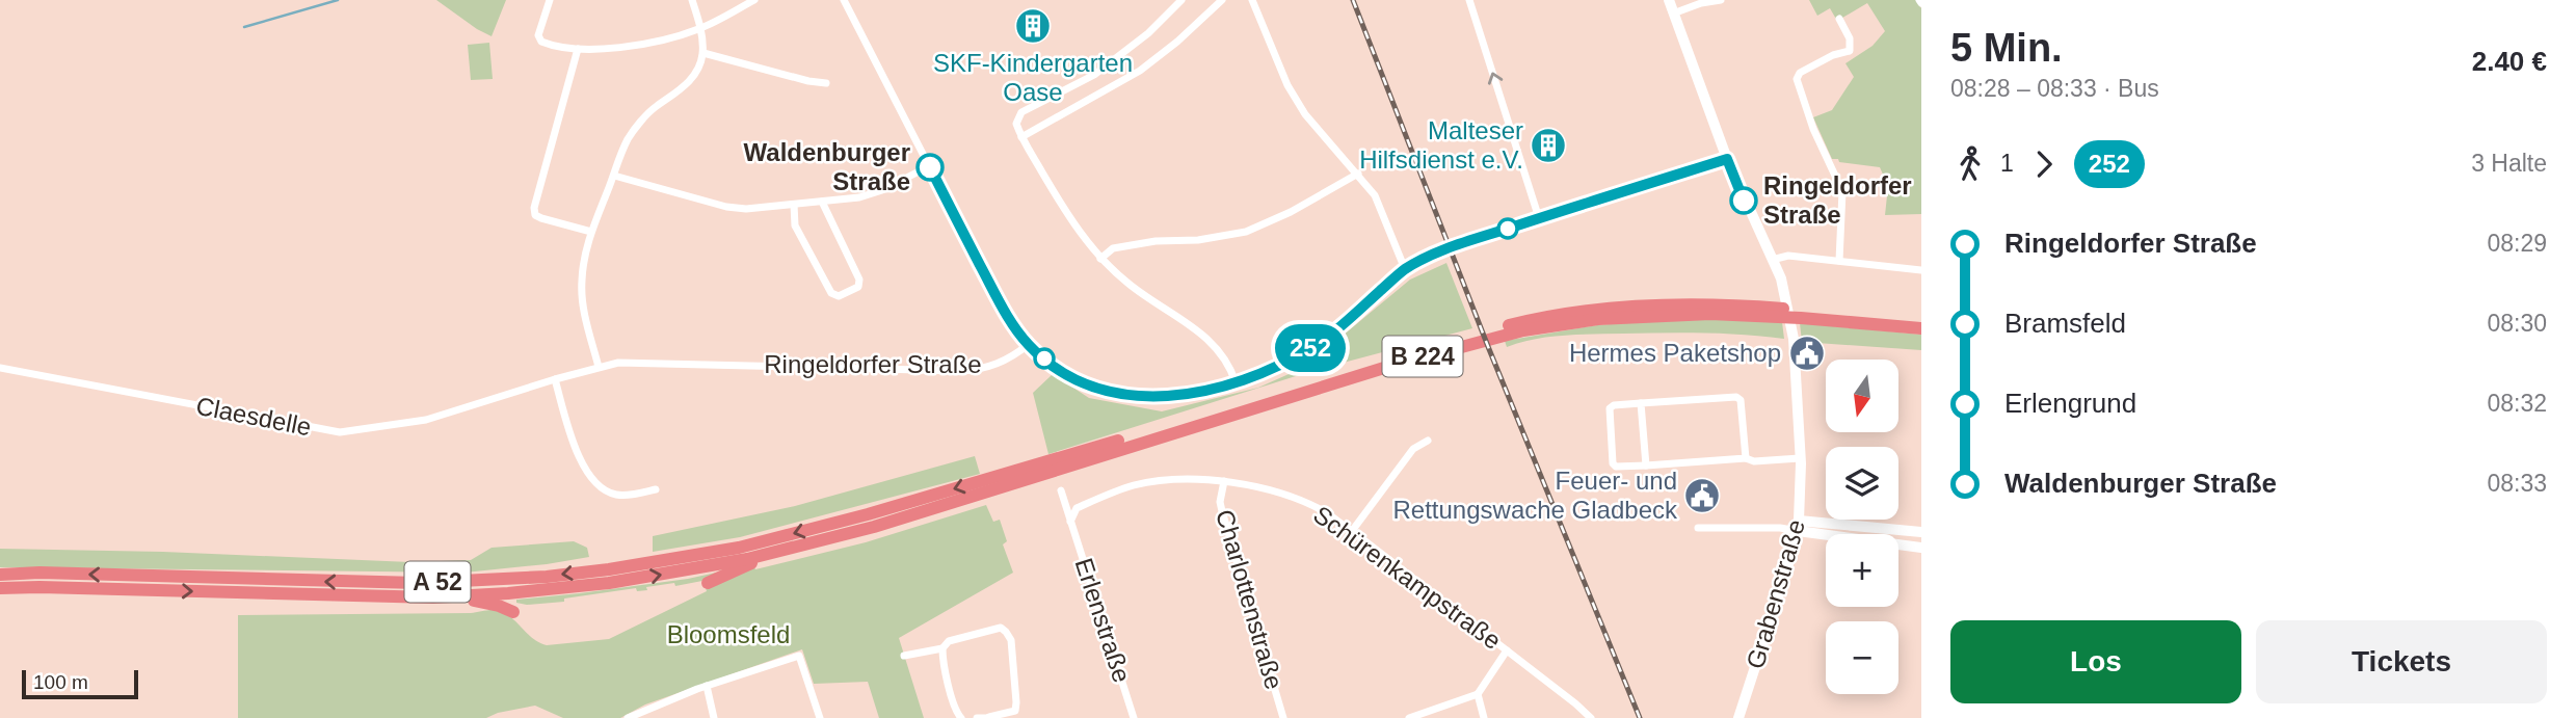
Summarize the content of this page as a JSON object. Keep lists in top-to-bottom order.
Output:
{
  "streets": {
    "highway": ["B 224", "A 52"],
    "street": [
      "Ringeldorfer Straße",
      "Claesdelle",
      "Schürenkampstraße",
      "Grabenstraße",
      "Charlottenstraße",
      "Erlenstraße"
    ]
  },
  "crossings": [
    ["B 224", "A 52"],
    ["Ringeldorfer Straße", "Claesdelle"],
    ["Schürenkampstraße", "Charlottenstraße"],
    ["Schürenkampstraße", "Erlenstraße"]
  ],
  "parks": ["Bloomsfeld"],
  "places": {
    "building": ["SKF-Kindergarten Oase", "Malteser Hilfsdienst e.V."],
    "other": ["Waldenburger Straße", "Ringeldorfer Straße"],
    "public building": ["Hermes Paketshop", "Feuer- und Rettungswache Gladbeck"]
  },
  "lines": ["bus line 252"],
  "scale_bar": "100 m",
  "north": "bottom",
  "page": {
    "on_map": "252",
    "heading": ["5 Min.", "08:28 – 08:33 · Bus", "2.40 €"],
    "legs": ["1", "252", "3 Halte"],
    "list": [
      {
        "name": "Ringeldorfer Straße",
        "value": "08:29"
      },
      {
        "name": "Bramsfeld",
        "value": "08:30"
      },
      {
        "name": "Erlengrund",
        "value": "08:32"
      },
      {
        "name": "Waldenburger Straße",
        "value": "08:33"
      }
    ],
    "map_buttons": ["+", "−"],
    "buttons": ["Los", "Tickets"],
    "scale": "100 m"
  }
}
